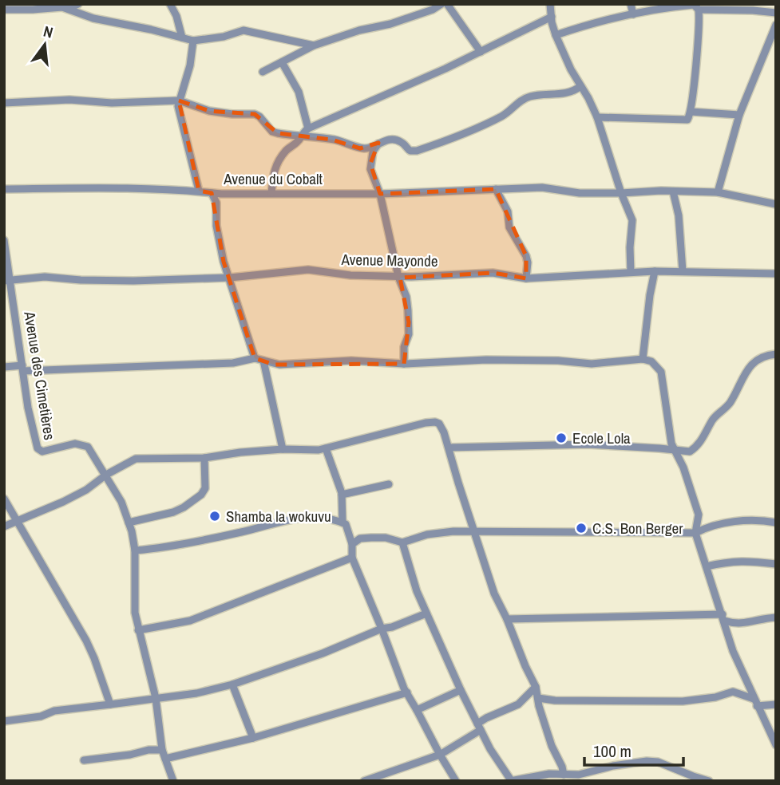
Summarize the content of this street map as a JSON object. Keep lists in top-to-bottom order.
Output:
{
  "streets": {
    "street": ["Avenue du Cobalt", "Avenue Mayonde", "Avenue des Cimetières"]
  },
  "crossings": [
    ["Avenue Mayonde", "Avenue des Cimetières"]
  ],
  "places": ["Ecole Lola", "Shamba la wokuvu", "C.S. Bon Berger"],
  "scale_bar": "100 m",
  "north": "top"
}
